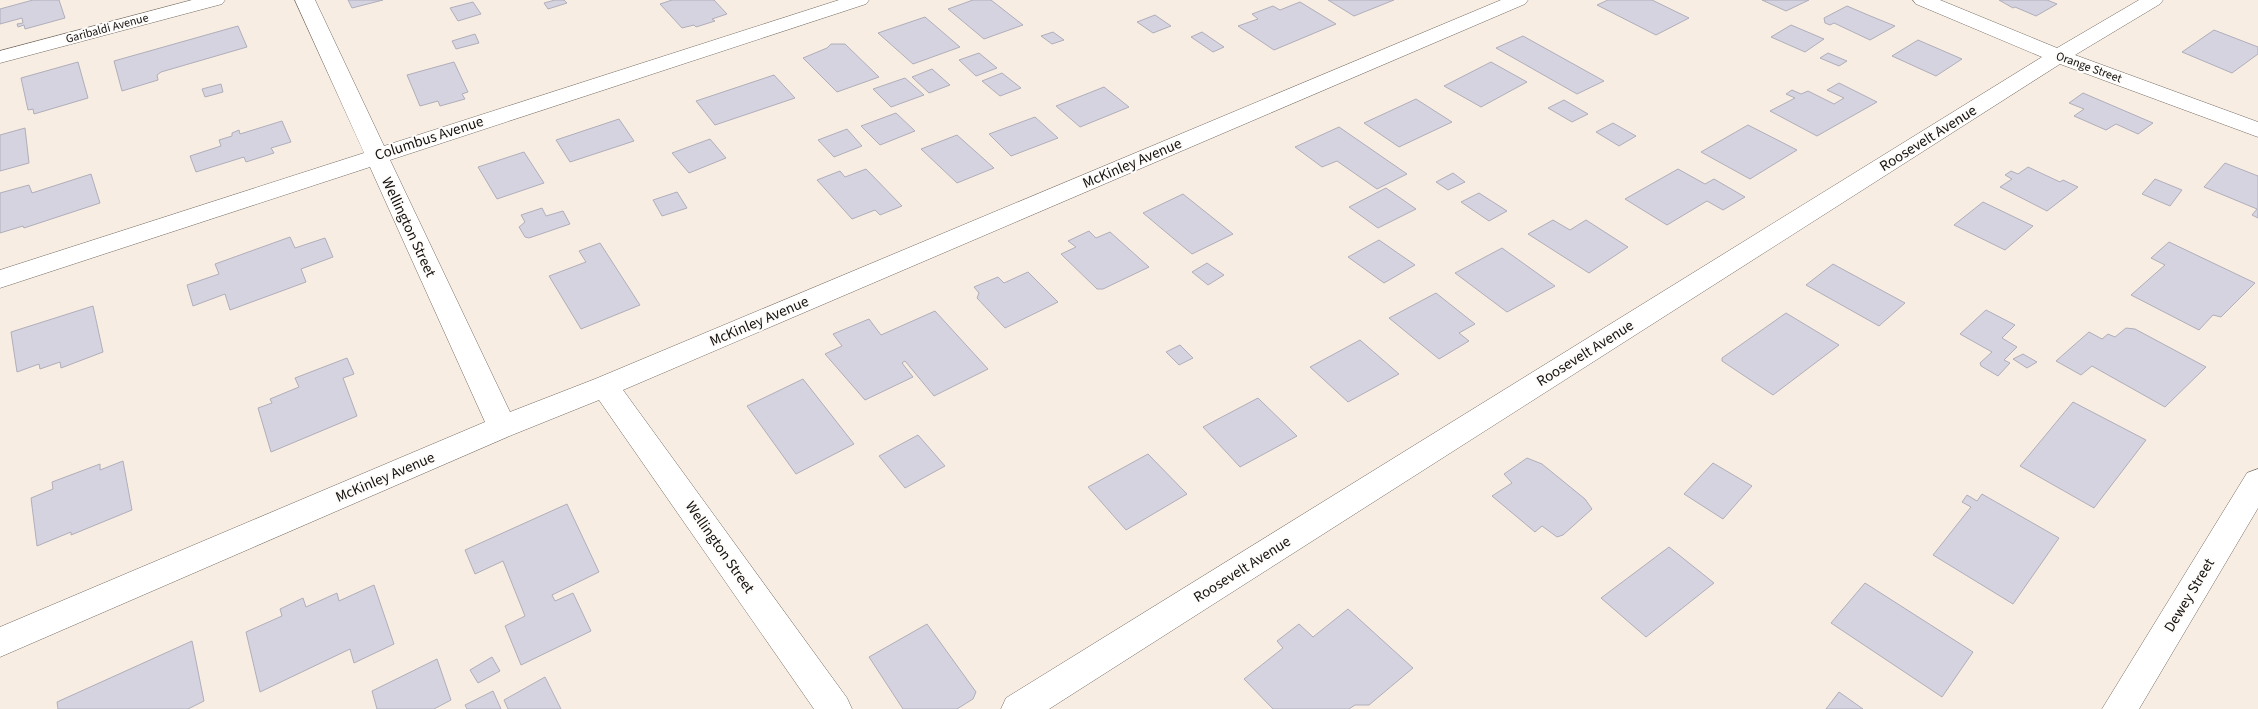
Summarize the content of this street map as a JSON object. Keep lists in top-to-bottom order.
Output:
{
  "streets": {
    "street": [
      "Garibaldi Avenue",
      "Orange Street",
      "Columbus Avenue",
      "Roosevelt Avenue",
      "McKinley Avenue",
      "Wellington Street",
      "Dewey Street"
    ]
  },
  "crossings": [
    ["Orange Street", "Roosevelt Avenue"],
    ["Columbus Avenue", "Wellington Street"],
    ["McKinley Avenue", "Wellington Street"]
  ]
}
